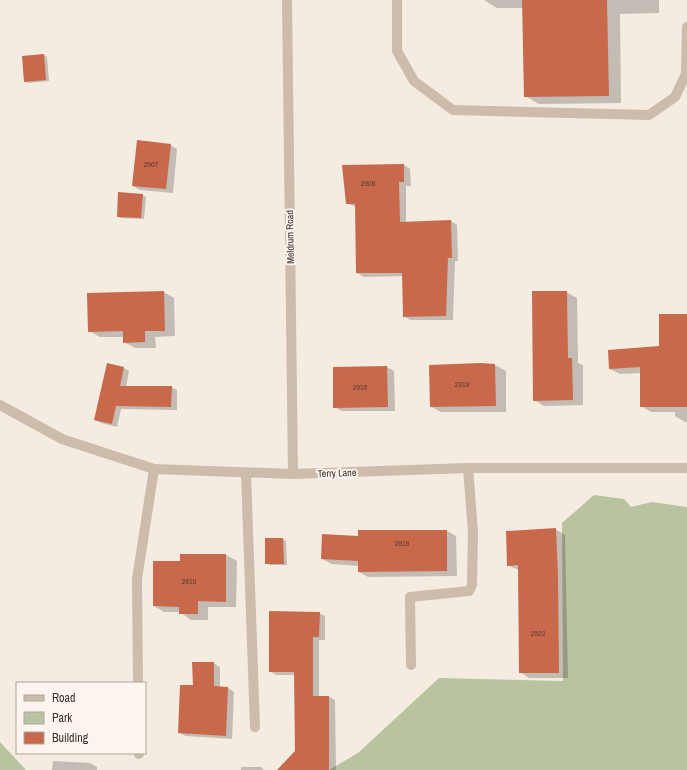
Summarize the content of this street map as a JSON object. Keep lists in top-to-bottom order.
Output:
{
  "streets": {
    "street": ["Meldrum Road", "Terry Lane"]
  },
  "crossings": [
    ["Meldrum Road", "Terry Lane"]
  ],
  "house_numbers": [
    "2907",
    "2906",
    "2919",
    "2915",
    "2916",
    "2910",
    "2922"
  ],
  "legend": ["Road", "Park", "Building"]
}
